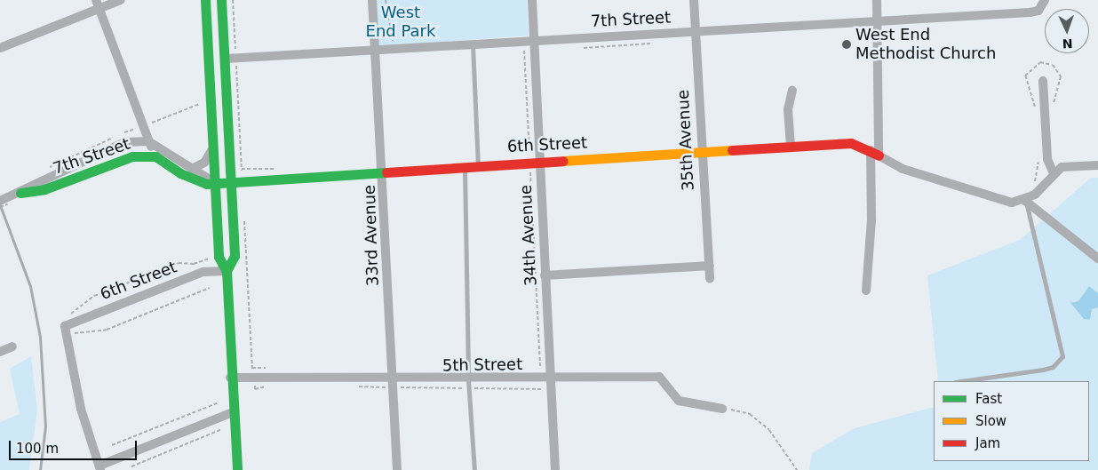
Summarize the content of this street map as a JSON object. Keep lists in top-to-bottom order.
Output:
{
  "streets": {
    "street": [
      "7th Street",
      "35th Avenue",
      "6th Street",
      "33rd Avenue",
      "34th Avenue",
      "5th Street"
    ]
  },
  "crossings": [
    ["7th Street", "35th Avenue"],
    ["7th Street", "6th Street"],
    ["7th Street", "33rd Avenue"],
    ["7th Street", "34th Avenue"],
    ["35th Avenue", "6th Street"],
    ["6th Street", "33rd Avenue"],
    ["6th Street", "34th Avenue"],
    ["33rd Avenue", "5th Street"],
    ["34th Avenue", "5th Street"]
  ],
  "parks": ["West End Park"],
  "places": ["West End Methodist Church"],
  "legend": ["Fast", "Slow", "Jam"],
  "scale_bar": "100 m",
  "north": "bottom"
}
